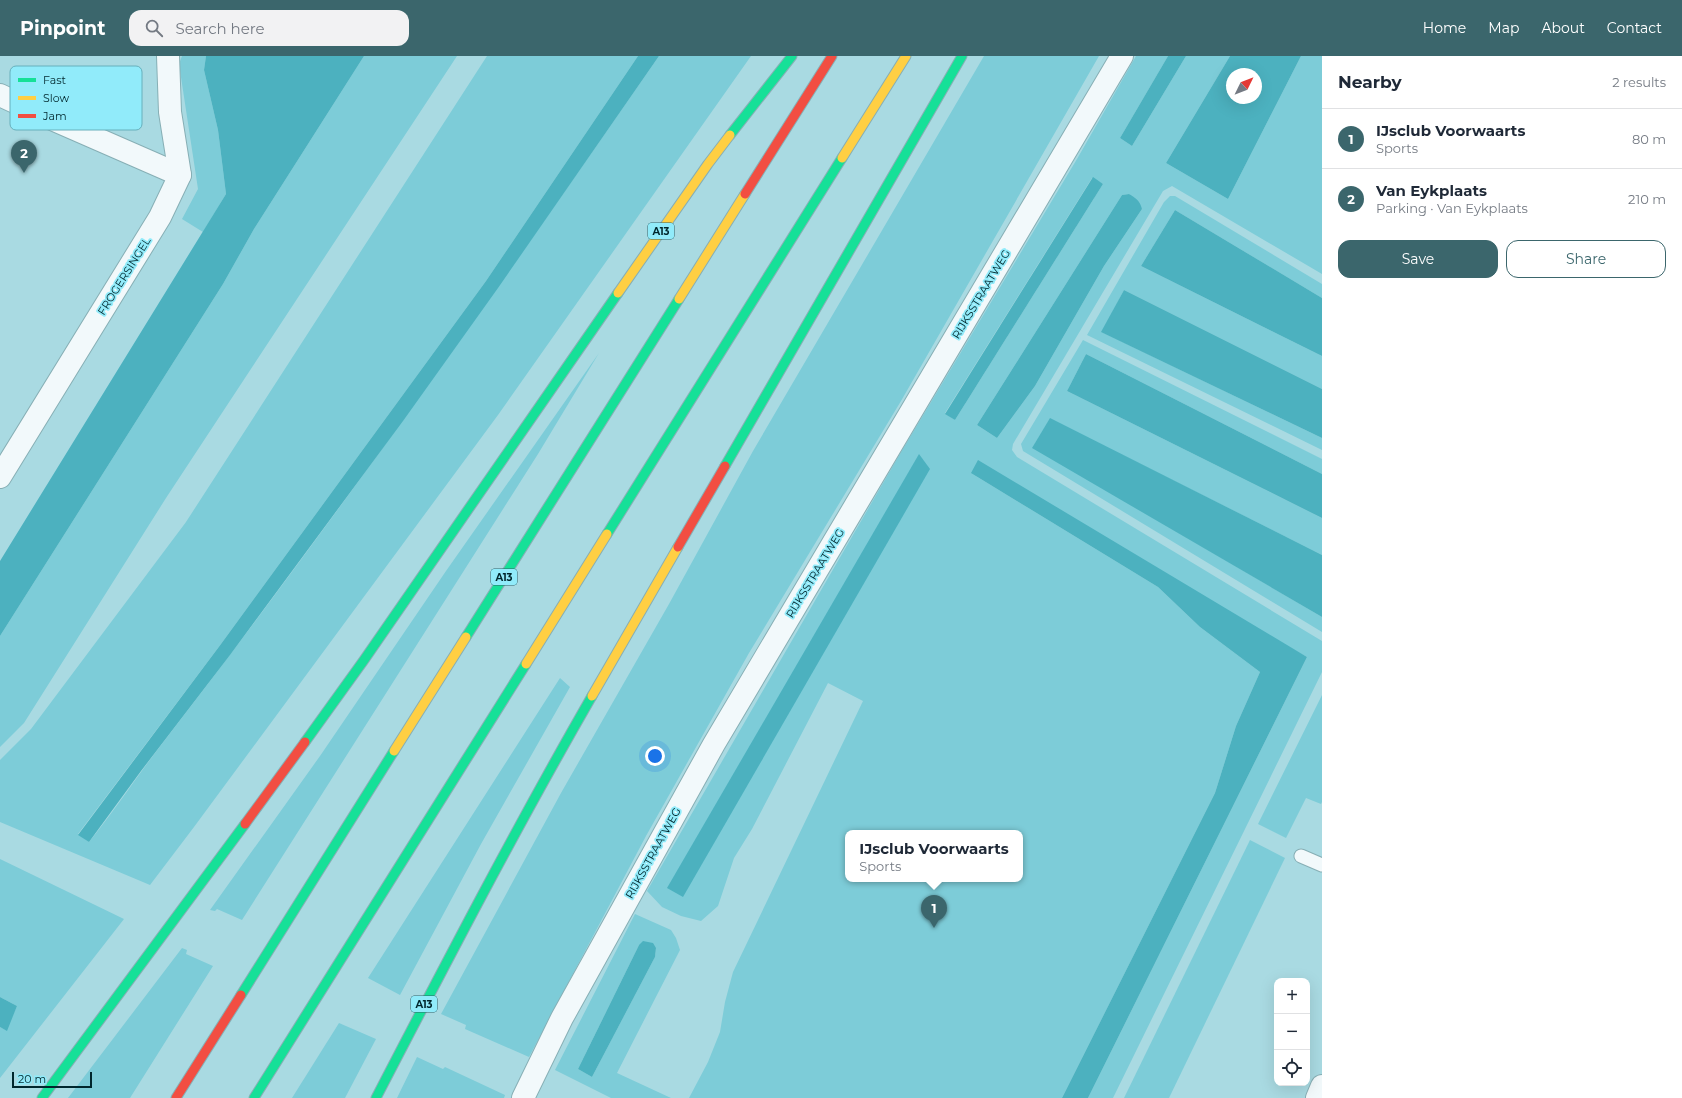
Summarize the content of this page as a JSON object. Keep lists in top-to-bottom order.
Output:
{
  "streets": {
    "highway": ["A13"],
    "street": ["FROGERSINGEL", "RIJKSSTRAATWEG"]
  },
  "legend": ["Fast", "Slow", "Jam"],
  "scale_bar": "20 m",
  "north": "top right",
  "page": {
    "header": "Pinpoint",
    "search": "Search here",
    "nav": [
      "Home",
      "Map",
      "About",
      "Contact"
    ],
    "heading": ["Nearby", "2 results"],
    "list": [
      {
        "mark": "1",
        "name": "IJsclub Voorwaarts",
        "note": "Sports",
        "value": "80 m"
      },
      {
        "mark": "2",
        "name": "Van Eykplaats",
        "note": "Parking · Van Eykplaats",
        "value": "210 m"
      }
    ],
    "pins": ["2", "1"],
    "buttons": ["Save", "Share"],
    "popup": ["IJsclub Voorwaarts", "Sports"],
    "map_buttons": ["+", "−"],
    "scale": "20 m"
  }
}
